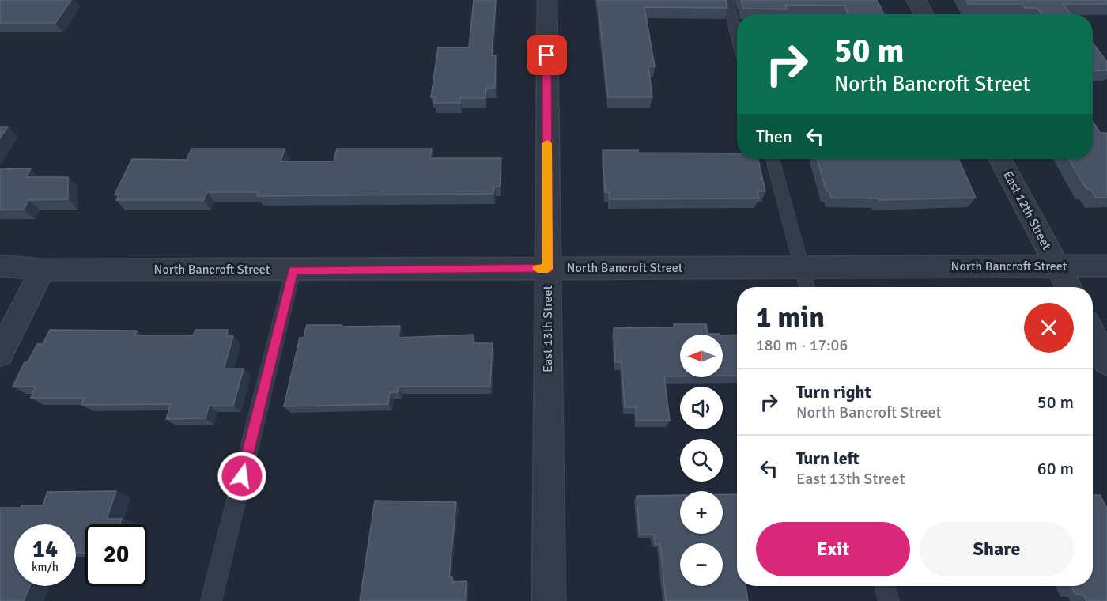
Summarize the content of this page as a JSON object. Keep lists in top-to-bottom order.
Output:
{
  "streets": {
    "street": ["East 12th Street", "North Bancroft Street", "East 13th Street"]
  },
  "crossings": [
    ["East 12th Street", "North Bancroft Street"],
    ["North Bancroft Street", "East 13th Street"]
  ],
  "north": "left",
  "page": {
    "turn": ["50 m", "North Bancroft Street"],
    "then": "Then",
    "heading": ["1 min", "180 m · 17:06"],
    "map_buttons": ["+", "−"],
    "list": [
      {
        "name": "Turn right",
        "note": "North Bancroft Street",
        "value": "50 m"
      },
      {
        "name": "Turn left",
        "note": "East 13th Street",
        "value": "60 m"
      }
    ],
    "buttons": ["Exit", "Share"],
    "speed": "14 km/h",
    "limit": "20"
  }
}
